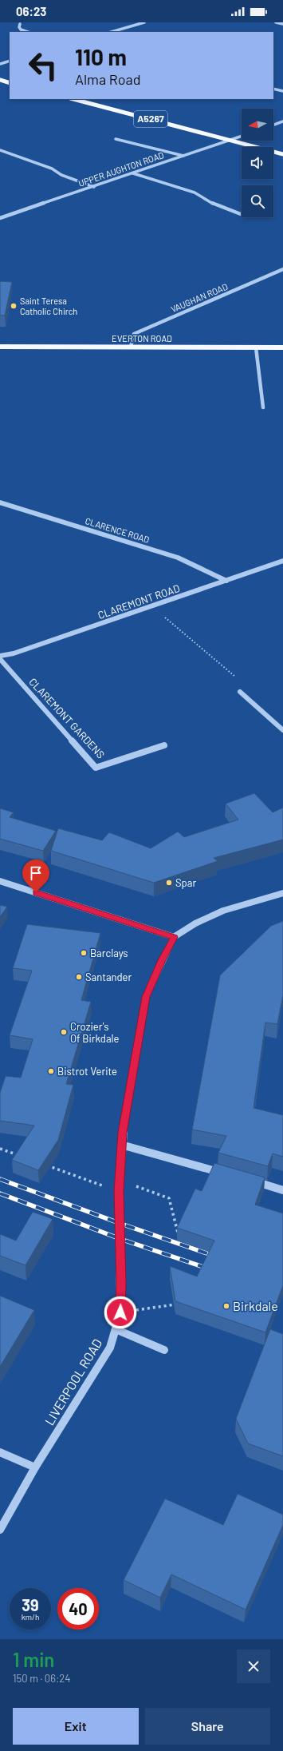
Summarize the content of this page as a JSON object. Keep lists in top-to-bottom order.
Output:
{
  "streets": {
    "main road": ["A5267", "EVERTON ROAD"],
    "street": [
      "UPPER AUGHTON ROAD",
      "VAUGHAN ROAD",
      "CLARENCE ROAD",
      "CLAREMONT ROAD",
      "CLAREMONT GARDENS",
      "LIVERPOOL ROAD"
    ]
  },
  "crossings": [
    ["A5267", "UPPER AUGHTON ROAD"],
    ["VAUGHAN ROAD", "EVERTON ROAD"],
    ["CLARENCE ROAD", "CLAREMONT ROAD"]
  ],
  "places": [
    "Saint Teresa Catholic Chirch",
    "Spar",
    "Barclays",
    "Santander",
    "Crozier's Of Birkdale",
    "Bistrot Verite",
    "Birkdale"
  ],
  "north": "left",
  "page": {
    "status": "06:23",
    "turn": ["110 m", "Alma Road"],
    "speed": "39 km/h",
    "limit": "40",
    "heading": ["1 min", "150 m · 06:24"],
    "buttons": ["Exit", "Share"]
  }
}
